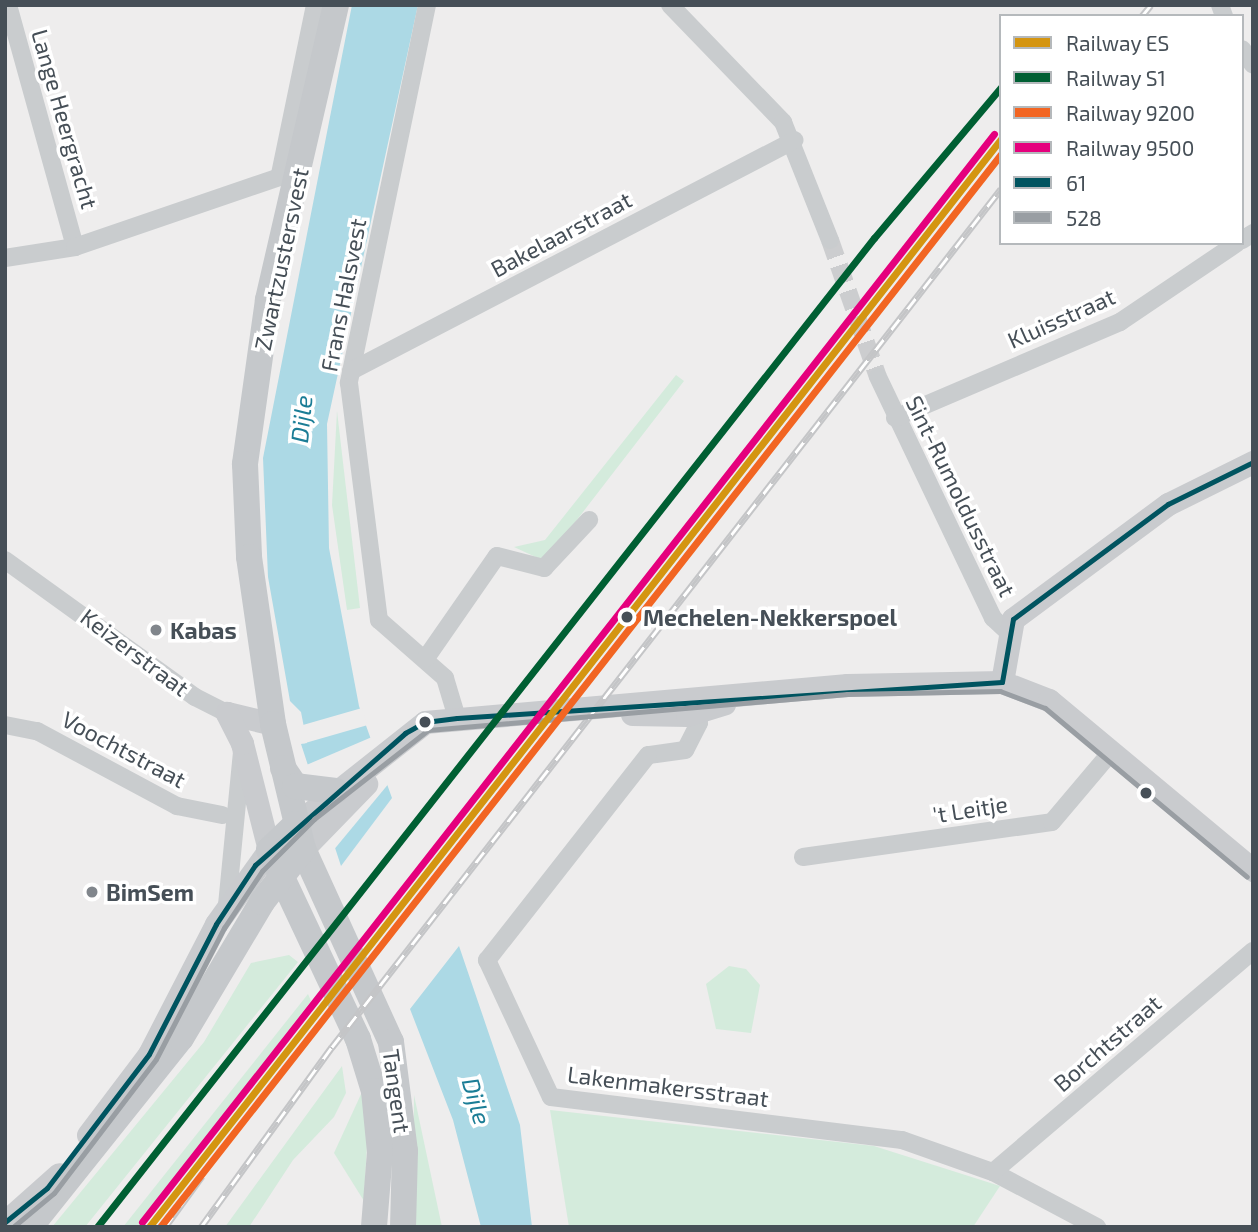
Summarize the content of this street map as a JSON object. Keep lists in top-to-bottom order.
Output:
{
  "streets": {
    "main road": ["Zwartzustersvest", "Keizerstraat", "Tangent"],
    "street": [
      "Lange Heergracht",
      "Bakelaarstraat",
      "Frans Halsvest",
      "Kluisstraat",
      "Sint-Rumoldusstraat",
      "Voochtstraat",
      "'t Leitje",
      "Borchtstraat",
      "Lakenmakersstraat"
    ]
  },
  "crossings": [
    ["Bakelaarstraat", "Frans Halsvest"],
    ["Zwartzustersvest", "Keizerstraat"],
    ["Zwartzustersvest", "Tangent"],
    ["Kluisstraat", "Sint-Rumoldusstraat"],
    ["Borchtstraat", "Lakenmakersstraat"]
  ],
  "water": ["Dijle"],
  "places": ["Mechelen-Nekkerspoel", "Kabas", "BimSem"],
  "lines": [
    "rail line S1",
    "rail line 9500",
    "rail line ES",
    "rail line 9200",
    "transit line 61",
    "transit line 528"
  ],
  "legend": [
    "Railway ES",
    "Railway S1",
    "Railway 9200",
    "Railway 9500",
    "61",
    "528"
  ]
}
